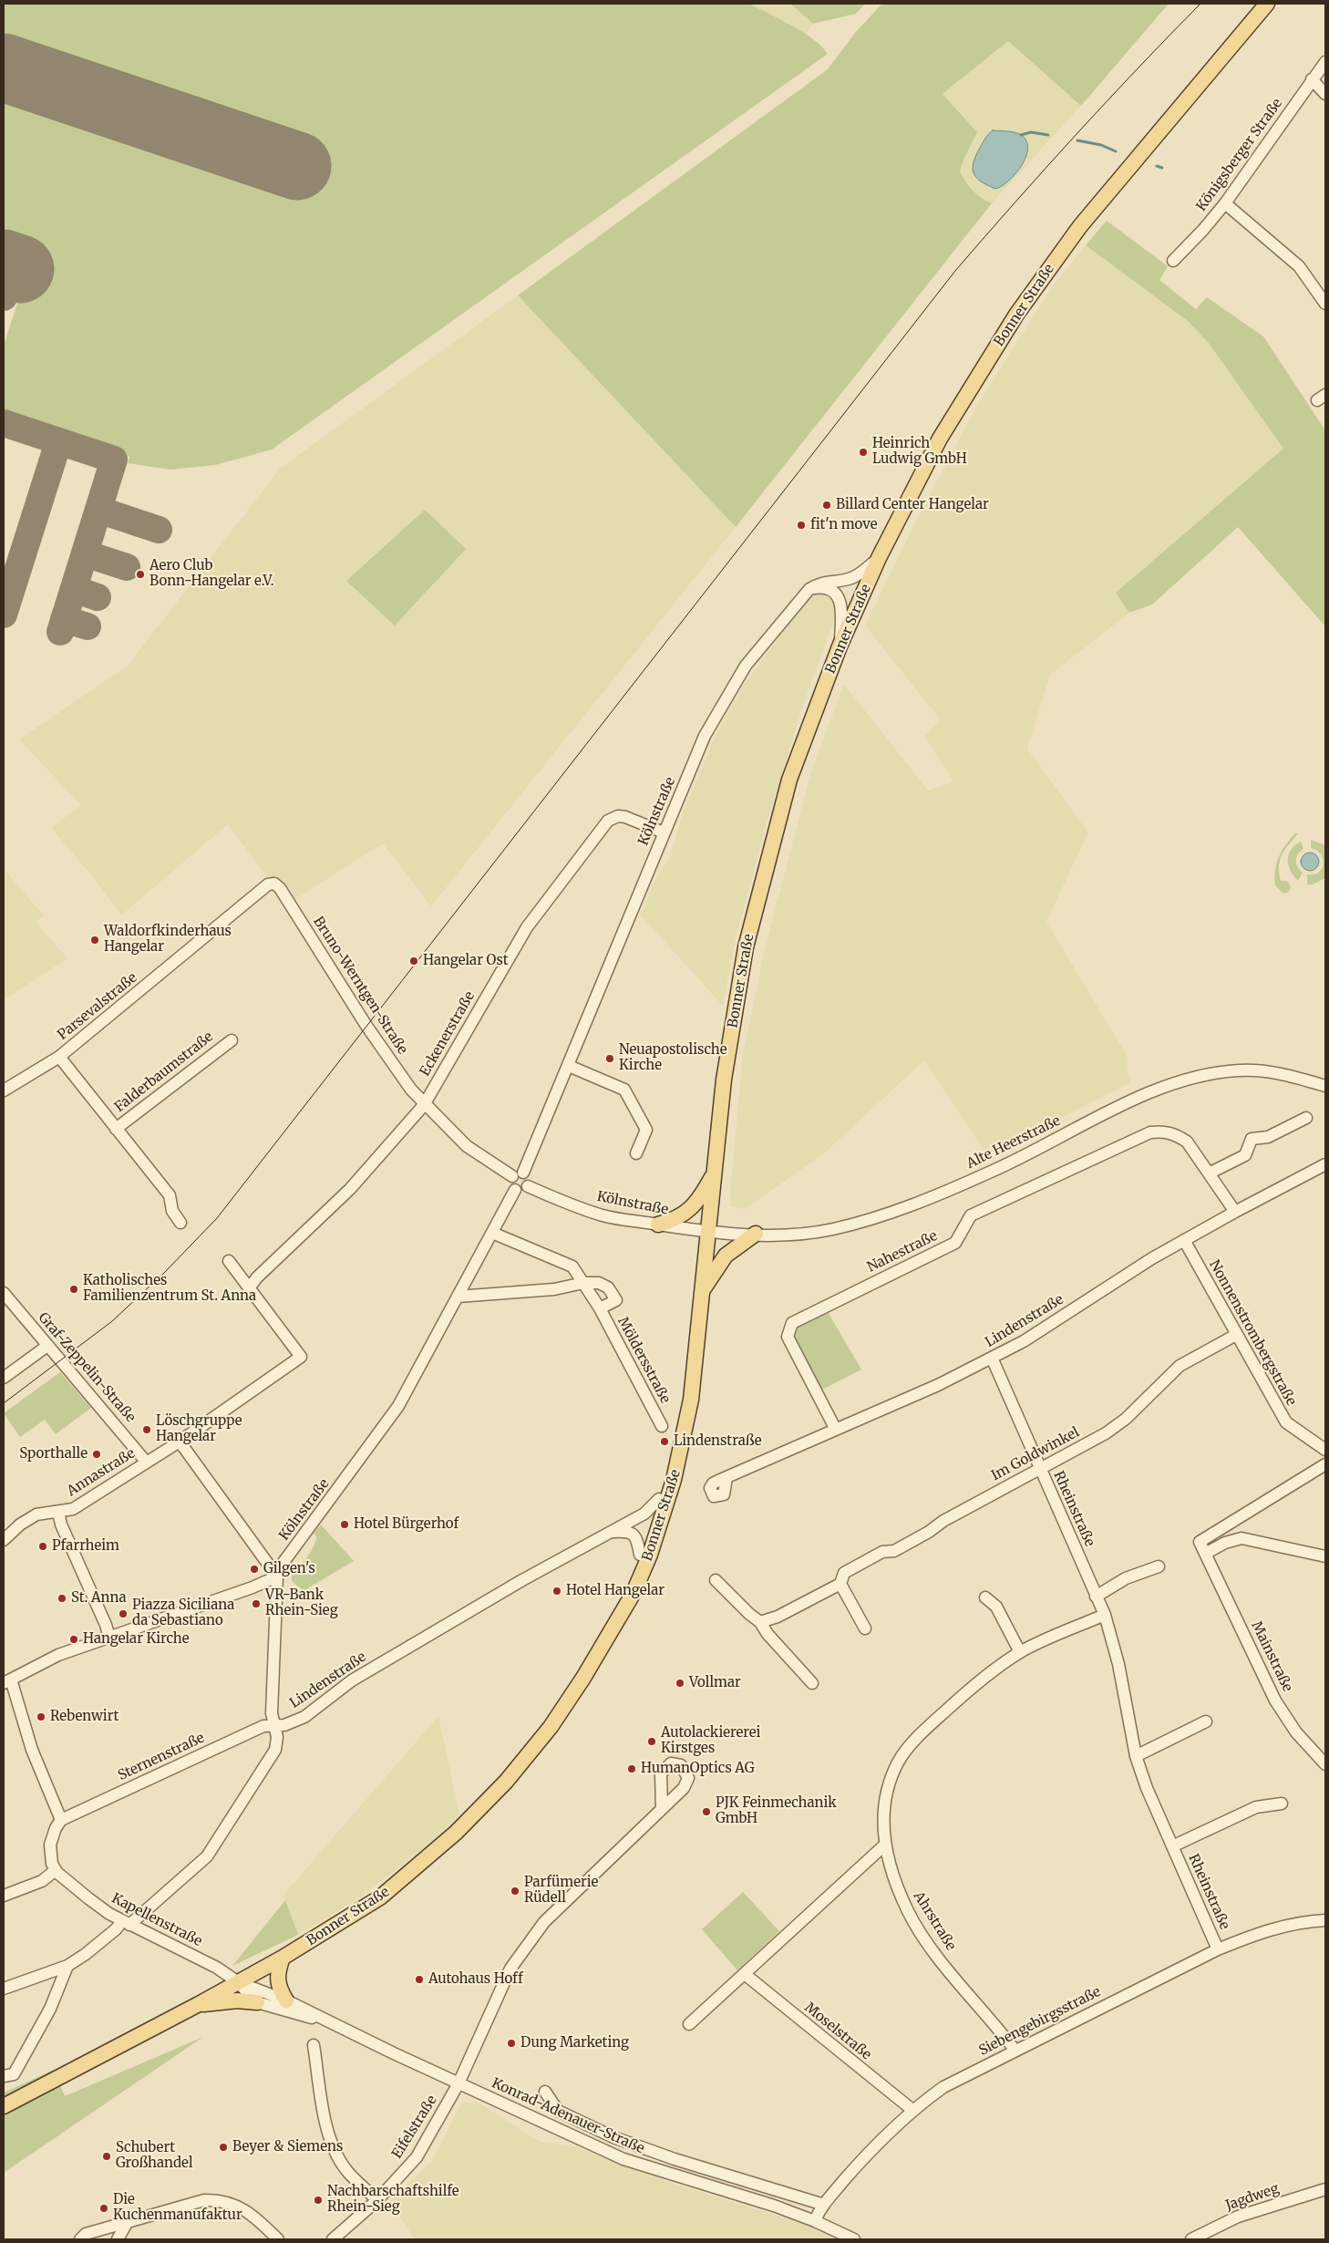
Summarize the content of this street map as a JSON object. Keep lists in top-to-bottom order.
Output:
{
  "streets": {
    "main road": ["Bonner Straße"],
    "street": [
      "Königsberger Straße",
      "Kölnstraße",
      "Bruno-Werntgen-Straße",
      "Parsevalstraße",
      "Eckenerstraße",
      "Falderbaumstraße",
      "Alte Heerstraße",
      "Nahestraße",
      "Lindenstraße",
      "Nonnenstrombergstraße",
      "Möldersstraße",
      "Graf-Zeppelin-Straße",
      "Im Goldwinkel",
      "Annastraße",
      "Rheinstraße",
      "Mainstraße",
      "Sternenstraße",
      "Kapellenstraße",
      "Ahrstraße",
      "Siebengebirgsstraße",
      "Moselstraße",
      "Konrad-Adenauer-Straße",
      "Eifelstraße",
      "Jagdweg"
    ]
  },
  "crossings": [
    ["Bonner Straße", "Kölnstraße"],
    ["Bonner Straße", "Alte Heerstraße"],
    ["Bonner Straße", "Lindenstraße"],
    ["Bonner Straße", "Kapellenstraße"],
    ["Bonner Straße", "Konrad-Adenauer-Straße"],
    ["Kölnstraße", "Bruno-Werntgen-Straße"],
    ["Kölnstraße", "Eckenerstraße"],
    ["Kölnstraße", "Alte Heerstraße"],
    ["Kölnstraße", "Möldersstraße"],
    ["Bruno-Werntgen-Straße", "Parsevalstraße"],
    ["Bruno-Werntgen-Straße", "Eckenerstraße"],
    ["Parsevalstraße", "Falderbaumstraße"],
    ["Eckenerstraße", "Annastraße"],
    ["Nahestraße", "Lindenstraße"],
    ["Lindenstraße", "Nonnenstrombergstraße"],
    ["Lindenstraße", "Rheinstraße"],
    ["Lindenstraße", "Sternenstraße"],
    ["Nonnenstrombergstraße", "Im Goldwinkel"],
    ["Graf-Zeppelin-Straße", "Annastraße"],
    ["Im Goldwinkel", "Rheinstraße"],
    ["Rheinstraße", "Ahrstraße"],
    ["Rheinstraße", "Siebengebirgsstraße"],
    ["Kapellenstraße", "Konrad-Adenauer-Straße"],
    ["Ahrstraße", "Siebengebirgsstraße"],
    ["Siebengebirgsstraße", "Moselstraße"],
    ["Siebengebirgsstraße", "Konrad-Adenauer-Straße"],
    ["Konrad-Adenauer-Straße", "Eifelstraße"]
  ],
  "places": [
    "Heinrich Ludwig GmbH",
    "Billard Center Hangelar",
    "fit'n move",
    "Aero Club Bonn-Hangelar e.V.",
    "Waldorfkinderhaus Hangelar",
    "Hangelar Ost",
    "Neuapostolische Kirche",
    "Katholisches Familienzentrum St. Anna",
    "Löschgruppe Hangelar",
    "Lindenstraße",
    "Sporthalle",
    "Hotel Bürgerhof",
    "Pfarrheim",
    "Gilgen's",
    "Hotel Hangelar",
    "St. Anna",
    "VR-Bank Rhein-Sieg",
    "Piazza Siciliana da Sebastiano",
    "Hangelar Kirche",
    "Vollmar",
    "Rebenwirt",
    "Autolackiererei Kirstges",
    "HumanOptics AG",
    "PJK Feinmechanik GmbH",
    "Parfümerie Rüdell",
    "Autohaus Hoff",
    "Dung Marketing",
    "Beyer & Siemens",
    "Schubert Großhandel",
    "Nachbarschaftshilfe Rhein-Sieg",
    "Die Kuchenmanufaktur"
  ]
}
